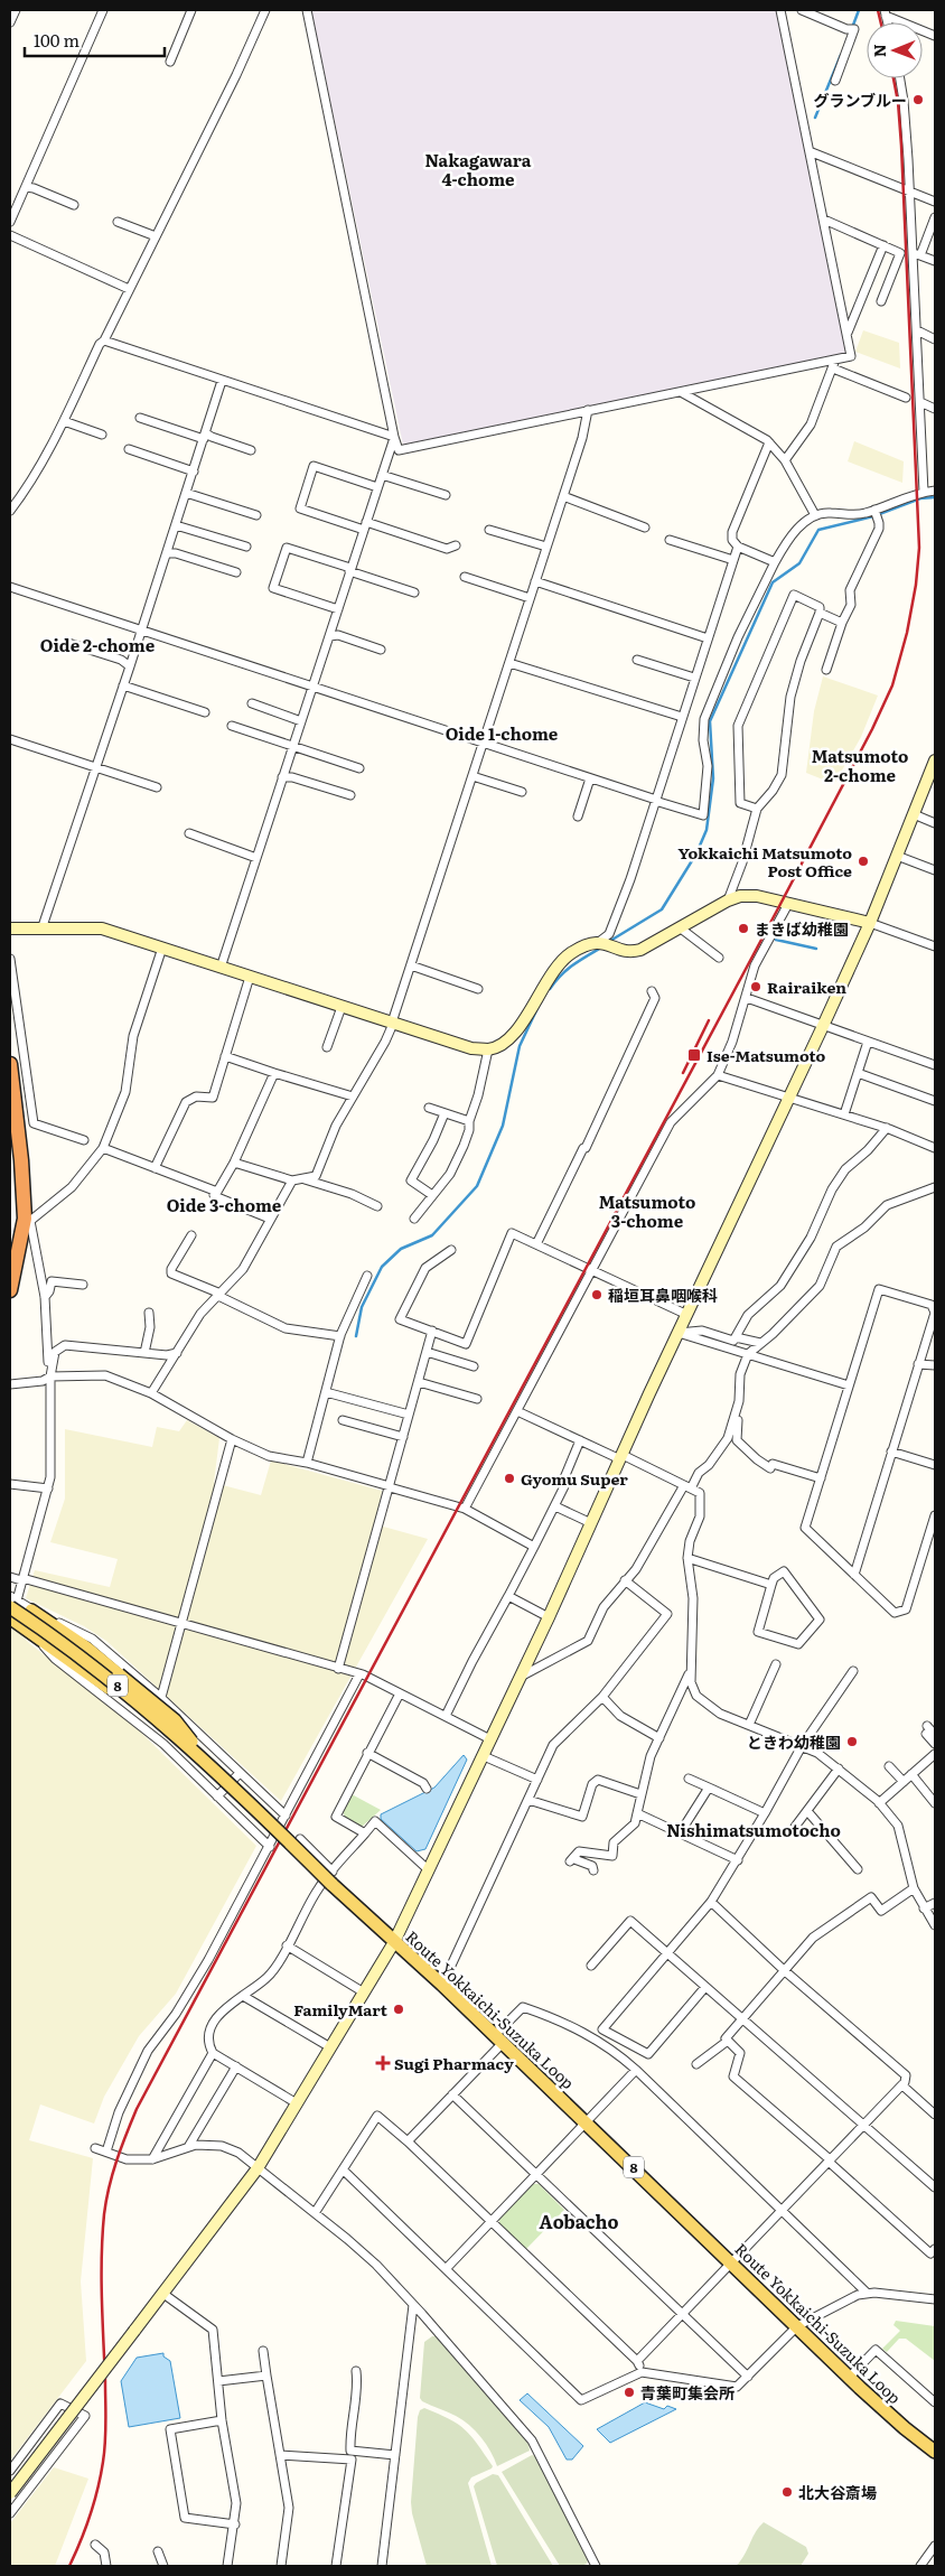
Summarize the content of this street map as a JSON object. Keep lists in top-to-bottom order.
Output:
{
  "streets": {
    "main road": ["8", "Route Yokkaichi-Suzuka Loop"]
  },
  "crossings": [
    ["8", "Route Yokkaichi-Suzuka Loop"]
  ],
  "districts": [
    "Nakagawara 4-chome",
    "Oide 2-chome",
    "Oide 1-chome",
    "Matsumoto 2-chome",
    "Matsumoto 3-chome",
    "Oide 3-chome",
    "Nishimatsumotocho",
    "Aobacho"
  ],
  "places": {
    "other": [
      "グランブルー",
      "Yokkaichi Matsumoto Post Office",
      "まきば幼稚園",
      "Rairaiken",
      "稲垣耳鼻咽喉科",
      "Gyomu Super",
      "ときわ幼稚園",
      "FamilyMart",
      "青葉町集会所",
      "北大谷斎場"
    ],
    "transit": ["Ise-Matsumoto"],
    "health": ["Sugi Pharmacy"]
  },
  "scale_bar": "100 m",
  "north": "left"
}
